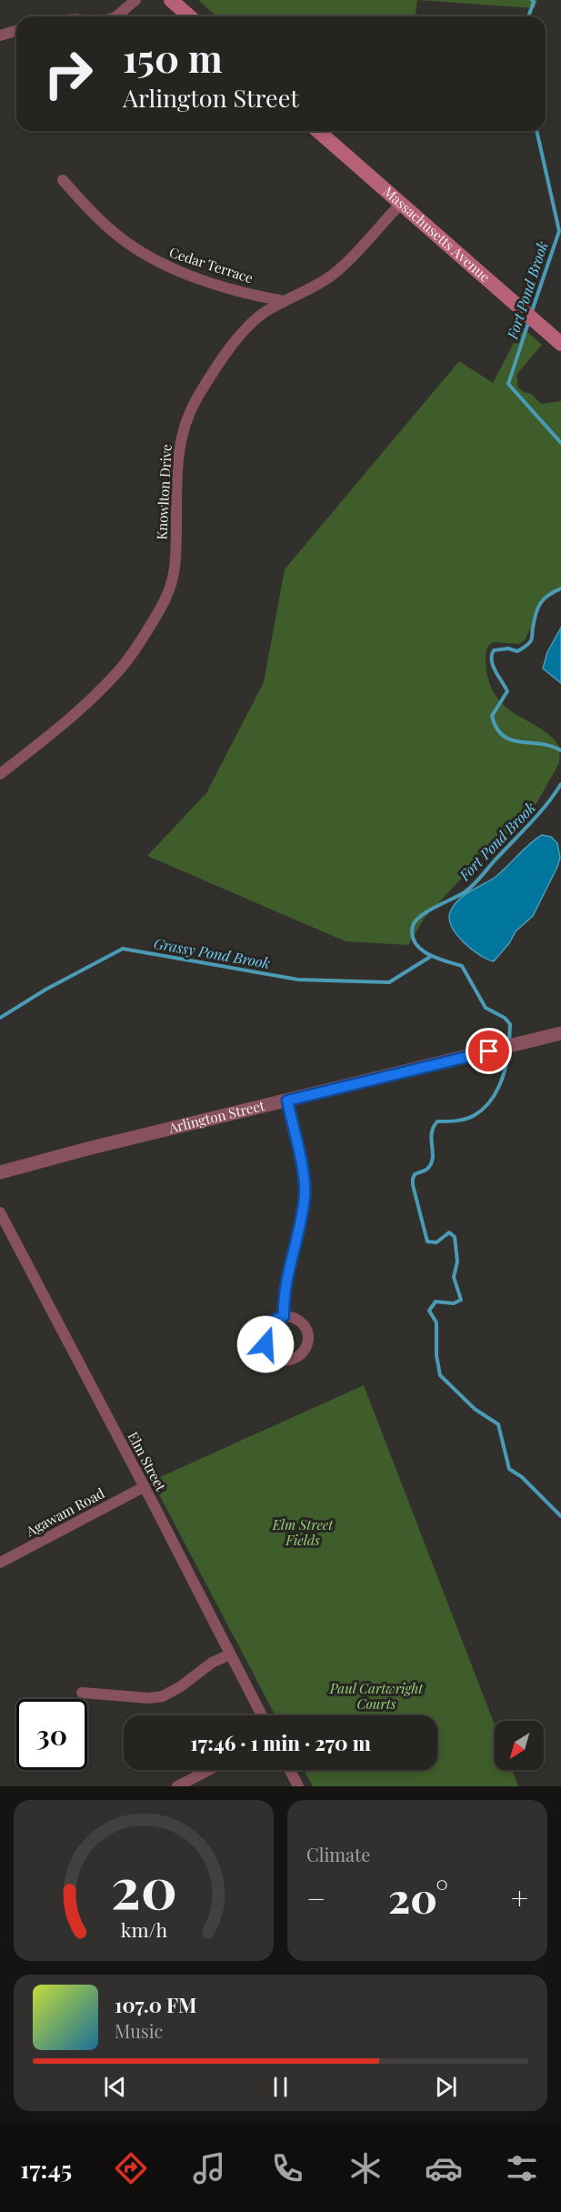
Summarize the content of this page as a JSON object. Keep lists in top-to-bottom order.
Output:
{
  "streets": {
    "main road": ["Massachusetts Avenue"],
    "street": [
      "Cedar Terrace",
      "Knowlton Drive",
      "Arlington Street",
      "Elm Street",
      "Agawam Road"
    ]
  },
  "crossings": [
    ["Massachusetts Avenue", "Knowlton Drive"],
    ["Cedar Terrace", "Knowlton Drive"],
    ["Elm Street", "Agawam Road"]
  ],
  "water": ["Fort Pond Brook", "Grassy Pond Brook"],
  "parks": ["Elm Street Fields", "Paul Cartwright Courts"],
  "north": "bottom left",
  "page": {
    "turn": ["150 m", "Arlington Street"],
    "limit": "30",
    "trip": "17:46 · 1 min · 270 m",
    "tile": "Climate",
    "heat": ["−", "20°", "+"],
    "song": ["107.0 FM", "Music"],
    "tabs": "17:45",
    "gauge": ["20", "km/h"]
  }
}
